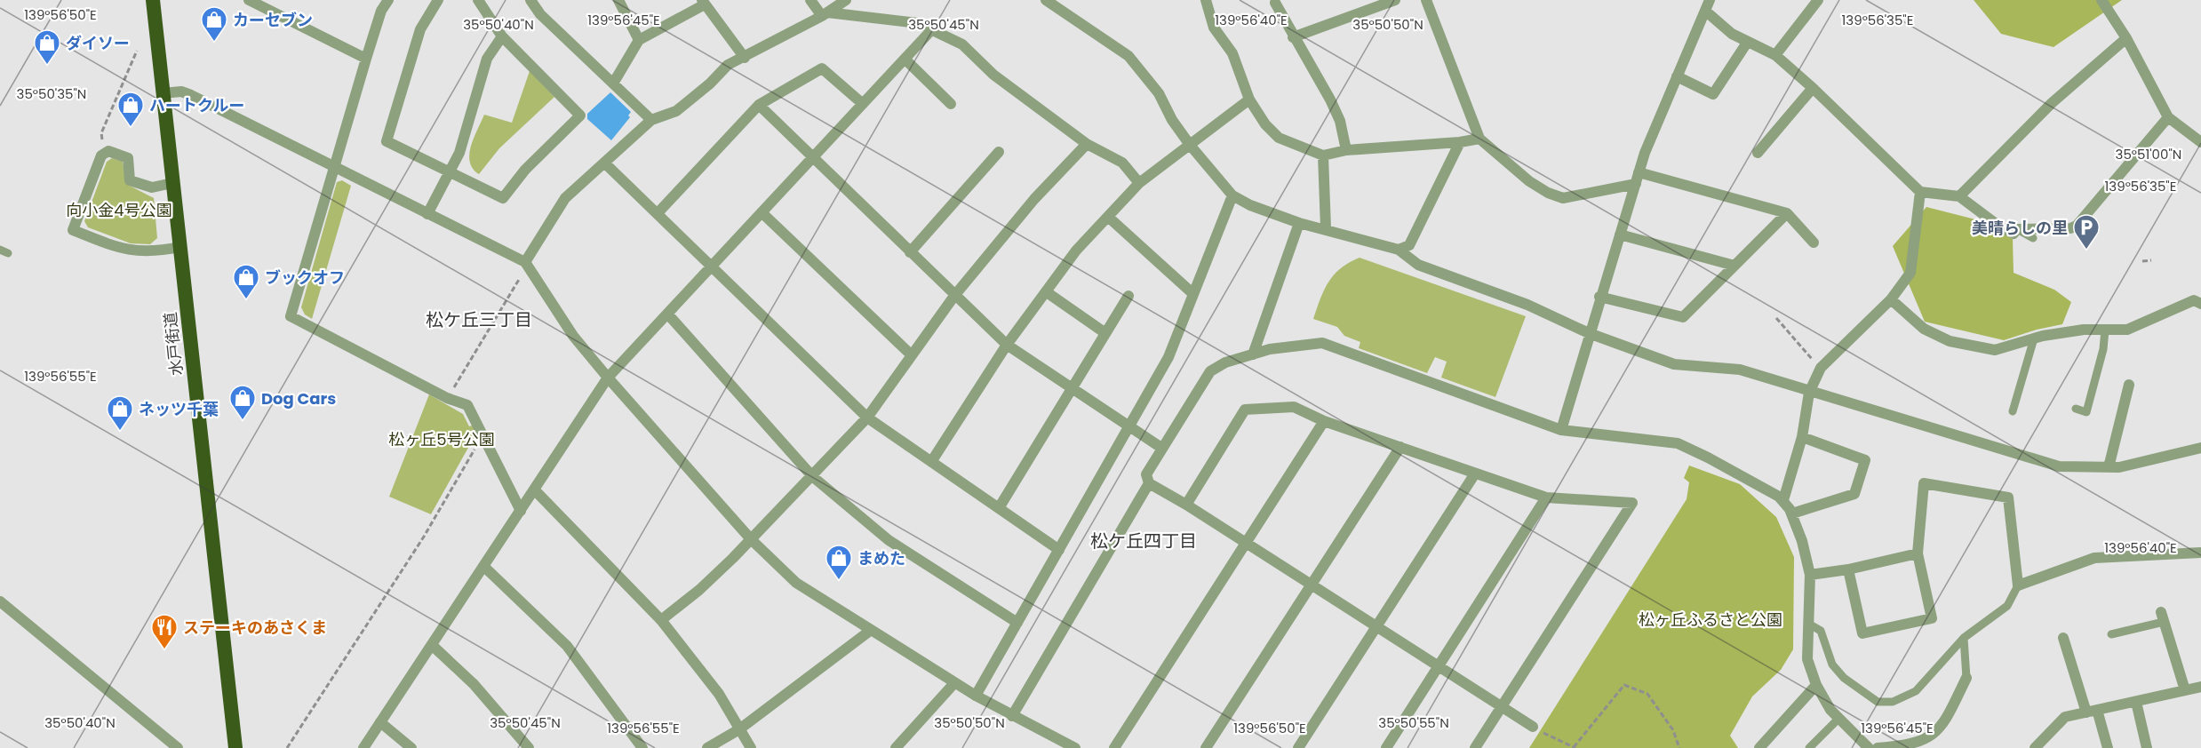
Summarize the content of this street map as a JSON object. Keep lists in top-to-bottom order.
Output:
{
  "streets": {
    "highway": ["水戸街道"]
  },
  "districts": ["松ケ丘三丁目", "松ケ丘四丁目"],
  "parks": ["向小金4号公園", "松ヶ丘5号公園", "松ヶ丘ふるさと公園"],
  "places": {
    "shop": [
      "カーセブン",
      "ダイソー",
      "ハートクルー",
      "ブックオフ",
      "Dog Cars",
      "ネッツ千葉",
      "まめた"
    ],
    "parking": ["美晴らしの里"],
    "restaurant": ["ステーキのあさくま"]
  },
  "coordinates": [
    "139°56'50\"E",
    "139°56'35\"E",
    "139°56'45\"E",
    "139°56'40\"E",
    "35°50'40\"N",
    "35°50'45\"N",
    "35°50'50\"N",
    "35°50'35\"N",
    "35°51'00\"N",
    "139°56'55\"E",
    "35°50'55\"N"
  ]
}
